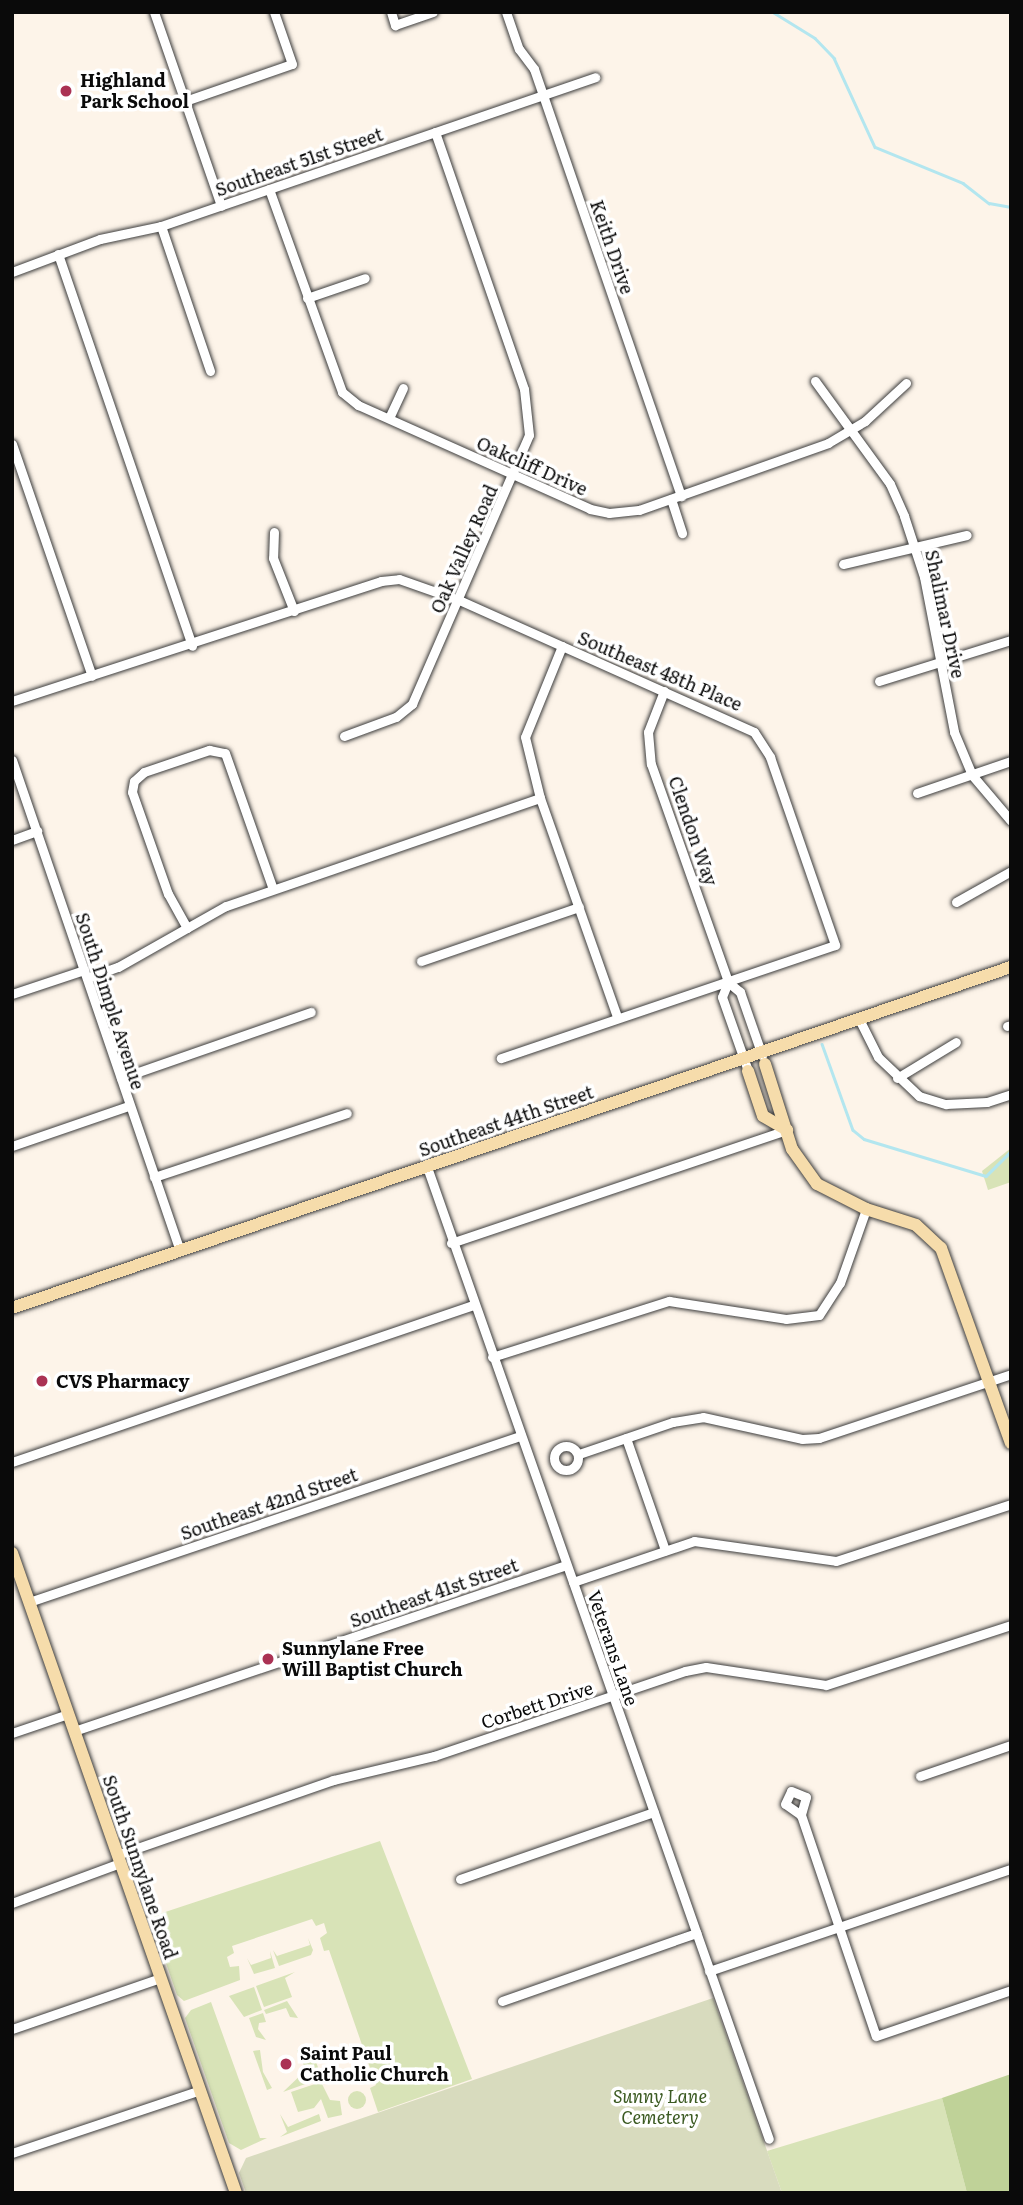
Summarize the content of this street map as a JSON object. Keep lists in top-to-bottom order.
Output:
{
  "streets": {
    "main road": ["Clendon Way", "Southeast 44th Street", "South Sunnylane Road"],
    "street": [
      "Southeast 51st Street",
      "Keith Drive",
      "Oakcliff Drive",
      "Oak Valley Road",
      "Shalimar Drive",
      "Southeast 48th Place",
      "South Dimple Avenue",
      "Southeast 42nd Street",
      "Southeast 41st Street",
      "Veterans Lane",
      "Corbett Drive"
    ]
  },
  "crossings": [
    ["Southeast 51st Street", "Keith Drive"],
    ["Southeast 51st Street", "Oakcliff Drive"],
    ["Southeast 51st Street", "Oak Valley Road"],
    ["Keith Drive", "Oakcliff Drive"],
    ["Oakcliff Drive", "Oak Valley Road"],
    ["Oakcliff Drive", "Shalimar Drive"],
    ["Oak Valley Road", "Southeast 48th Place"],
    ["Southeast 48th Place", "Clendon Way"],
    ["Clendon Way", "Southeast 44th Street"],
    ["South Dimple Avenue", "Southeast 44th Street"],
    ["Southeast 44th Street", "Veterans Lane"],
    ["Southeast 42nd Street", "Veterans Lane"],
    ["Southeast 42nd Street", "South Sunnylane Road"],
    ["Southeast 41st Street", "Veterans Lane"],
    ["Southeast 41st Street", "South Sunnylane Road"],
    ["Veterans Lane", "Corbett Drive"],
    ["Corbett Drive", "South Sunnylane Road"]
  ],
  "parks": ["Sunny Lane Cemetery"],
  "places": [
    "Highland Park School",
    "CVS Pharmacy",
    "Sunnylane Free Will Baptist Church",
    "Saint Paul Catholic Church"
  ]
}
